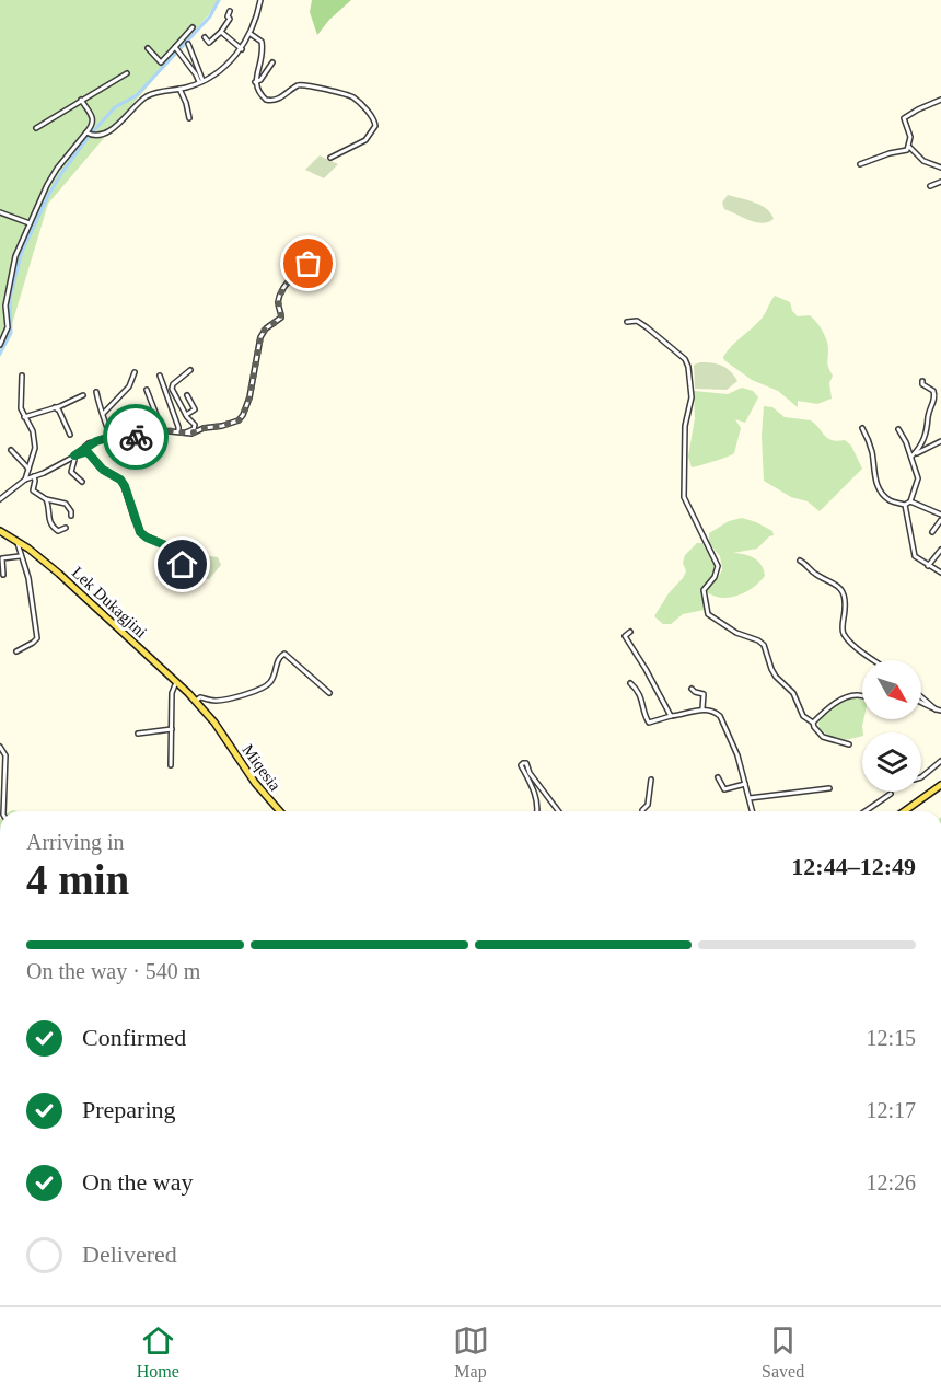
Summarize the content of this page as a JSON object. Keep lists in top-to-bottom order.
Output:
{
  "streets": {
    "main road": ["Lek Dukagjini", "Miqesia"]
  },
  "crossings": [
    ["Lek Dukagjini", "Miqesia"]
  ],
  "north": "bottom right",
  "page": {
    "heading": ["4 min", "Arriving in", "12:44–12:49"],
    "bar": "On the way · 540 m",
    "list": [
      ["Confirmed", "12:15"],
      ["Preparing", "12:17"],
      ["On the way", "12:26"],
      "Delivered"
    ],
    "tabs": ["Home", "Map", "Saved"]
  }
}
